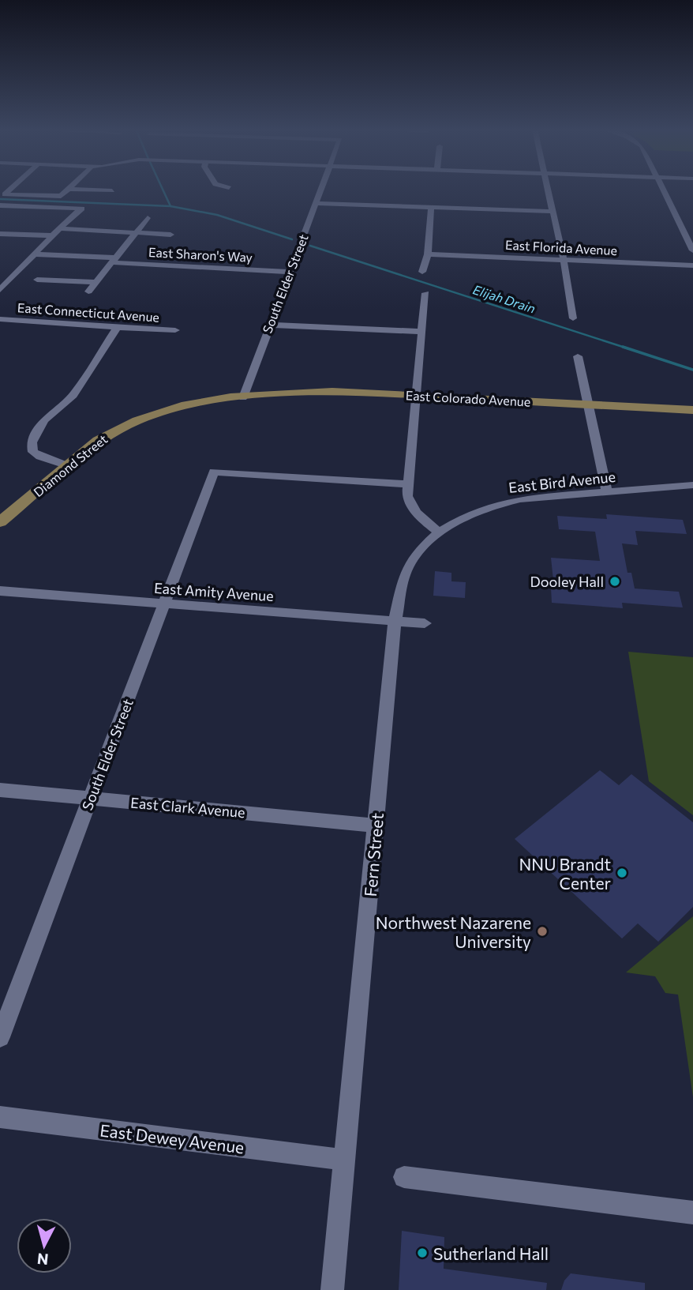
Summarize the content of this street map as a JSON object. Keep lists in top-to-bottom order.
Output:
{
  "streets": {
    "main road": ["East Colorado Avenue", "Diamond Street"],
    "street": [
      "East Florida Avenue",
      "East Sharon's Way",
      "South Elder Street",
      "East Connecticut Avenue",
      "East Bird Avenue",
      "East Amity Avenue",
      "East Clark Avenue",
      "Fern Street",
      "East Dewey Avenue"
    ]
  },
  "crossings": [
    ["East Sharon's Way", "South Elder Street"],
    ["South Elder Street", "East Colorado Avenue"],
    ["South Elder Street", "Diamond Street"],
    ["South Elder Street", "East Amity Avenue"],
    ["South Elder Street", "East Clark Avenue"],
    ["East Colorado Avenue", "Diamond Street"],
    ["East Bird Avenue", "Fern Street"],
    ["East Amity Avenue", "Fern Street"],
    ["East Clark Avenue", "Fern Street"],
    ["Fern Street", "East Dewey Avenue"]
  ],
  "water": ["Elijah Drain"],
  "places": [
    "Dooley Hall",
    "NNU Brandt Center",
    "Northwest Nazarene University",
    "Sutherland Hall"
  ],
  "north": "bottom"
}
